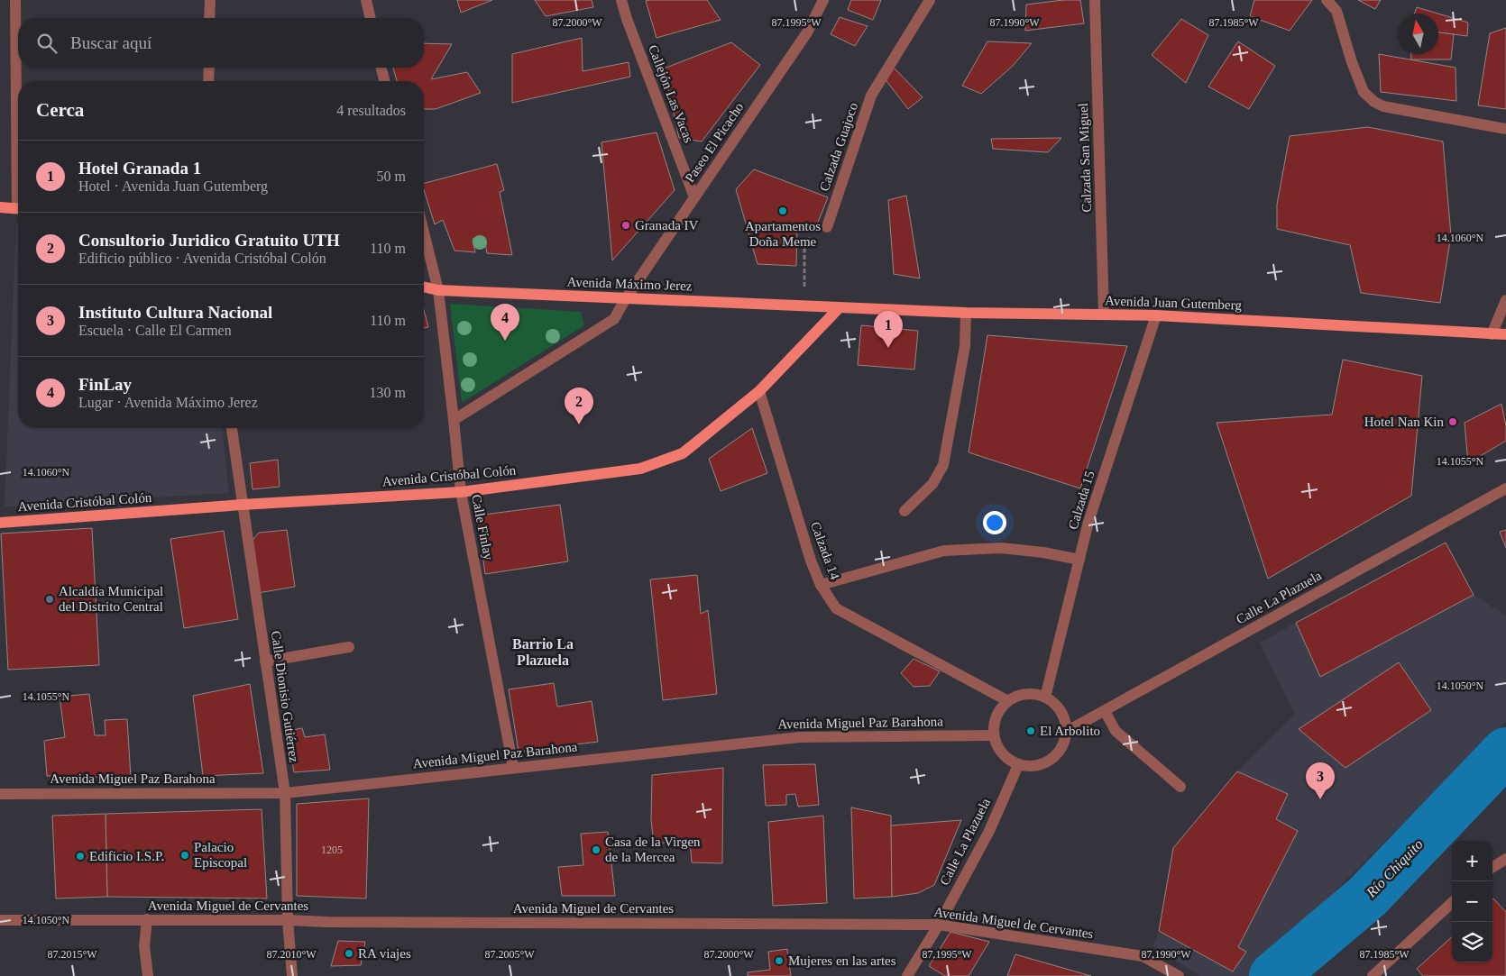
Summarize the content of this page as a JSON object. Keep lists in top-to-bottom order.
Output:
{
  "streets": {
    "main road": ["Avenida Máximo Jerez", "Avenida Juan Gutemberg", "Avenida Cristóbal Colón"],
    "street": [
      "Callejón Las Vacas",
      "Paseo El Picacho",
      "Calzada Guajoco",
      "Calzada San Miguel",
      "Calzada 15",
      "Calle Finlay",
      "Calzada 14",
      "Calle La Plazuela",
      "Calle Dionisio Gutiérrez",
      "Avenida Miguel Paz Barahona",
      "Avenida Miguel de Cervantes"
    ]
  },
  "crossings": [
    ["Callejón Las Vacas", "Paseo El Picacho"],
    ["Paseo El Picacho", "Avenida Máximo Jerez"],
    ["Paseo El Picacho", "Calle Finlay"],
    ["Calzada San Miguel", "Avenida Juan Gutemberg"],
    ["Avenida Máximo Jerez", "Avenida Juan Gutemberg"],
    ["Avenida Máximo Jerez", "Avenida Cristóbal Colón"],
    ["Avenida Máximo Jerez", "Calle Finlay"],
    ["Avenida Juan Gutemberg", "Avenida Cristóbal Colón"],
    ["Avenida Juan Gutemberg", "Calzada 15"],
    ["Avenida Cristóbal Colón", "Calle Finlay"],
    ["Avenida Cristóbal Colón", "Calzada 14"],
    ["Avenida Cristóbal Colón", "Calle Dionisio Gutiérrez"],
    ["Calzada 15", "Calzada 14"],
    ["Calzada 15", "Calle La Plazuela"],
    ["Calzada 15", "Avenida Miguel Paz Barahona"],
    ["Calle Finlay", "Avenida Miguel Paz Barahona"],
    ["Calzada 14", "Calle La Plazuela"],
    ["Calzada 14", "Avenida Miguel Paz Barahona"],
    ["Calle La Plazuela", "Avenida Miguel Paz Barahona"],
    ["Calle La Plazuela", "Avenida Miguel de Cervantes"],
    ["Calle Dionisio Gutiérrez", "Avenida Miguel Paz Barahona"],
    ["Calle Dionisio Gutiérrez", "Avenida Miguel de Cervantes"]
  ],
  "districts": ["Barrio La Plazuela"],
  "water": ["Río Chiquito"],
  "places": [
    "Apartamentos Doña Meme",
    "Granada IV",
    "Hotel Nan Kin",
    "Alcaldía Municipal del Distrito Central",
    "El Arbolito",
    "Casa de la Virgen de la Mercea",
    "Palacio Episcopal",
    "Edificio I.S.P.",
    "RA viajes",
    "Mujeres en las artes"
  ],
  "house_numbers": ["1205"],
  "north": "top",
  "page": {
    "search": "Buscar aquí",
    "heading": ["Cerca", "4 resultados"],
    "list": [
      {
        "mark": "1",
        "name": "Hotel Granada 1",
        "note": "Hotel · Avenida Juan Gutemberg",
        "value": "50 m"
      },
      {
        "mark": "2",
        "name": "Consultorio Juridico Gratuito UTH",
        "note": "Edificio público · Avenida Cristóbal Colón",
        "value": "110 m"
      },
      {
        "mark": "3",
        "name": "Instituto Cultura Nacional",
        "note": "Escuela · Calle El Carmen",
        "value": "110 m"
      },
      {
        "mark": "4",
        "name": "FinLay",
        "note": "Lugar · Avenida Máximo Jerez",
        "value": "130 m"
      }
    ],
    "pins": [
      "4",
      "1",
      "2",
      "3"
    ],
    "map_buttons": ["+", "−"]
  },
  "coordinates": [
    "87.2000°W",
    "87.1995°W",
    "87.1990°W",
    "87.1985°W",
    "14.1060°N",
    "14.1055°N",
    "14.1050°N",
    "87.2015°W",
    "87.2010°W",
    "87.2005°W"
  ]
}
